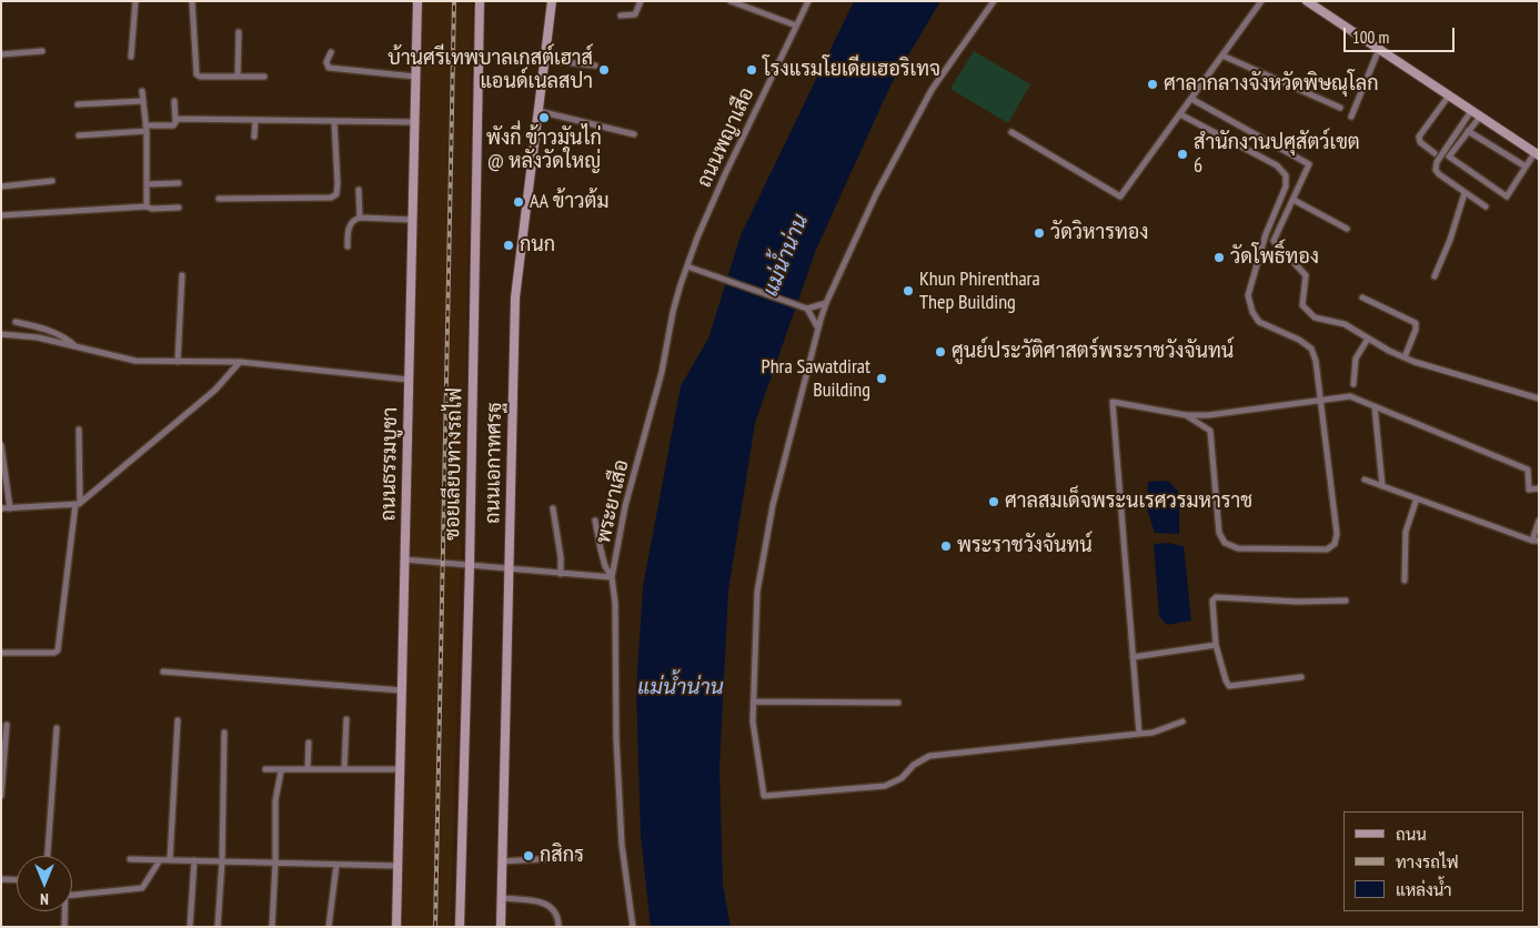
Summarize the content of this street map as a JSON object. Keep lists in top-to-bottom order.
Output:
{
  "streets": {
    "main road": ["ถนนเอกาทศรฐ", "ถนนธรรมบูชา", "ซอยเลียบทางรถไฟ"],
    "street": ["ถนนพญาเสือ", "พระยาเสือ"]
  },
  "crossings": [
    ["ถนนพญาเสือ", "พระยาเสือ"]
  ],
  "water": ["แม่น้ำน่าน"],
  "places": [
    "บ้านศรีเทพบาลเกสต์เฮาส์ แอนด์เนลสปา",
    "โรงแรมโยเดียเฮอริเทจ",
    "ศาลากลางจังหวัดพิษณุโลก",
    "พังกี่ ข้าวมันไก่ @ หลังวัดใหญ่",
    "สำนักงานปศุสัตว์เขต 6",
    "AA ข้าวต้ม",
    "วัดวิหารทอง",
    "กนก",
    "วัดโพธิ์ทอง",
    "Khun Phirenthara Thep Building",
    "ศูนย์ประวัติศาสตร์พระราชวังจันทน์",
    "Phra Sawatdirat Building",
    "ศาลสมเด็จพระนเรศวรมหาราช",
    "พระราชวังจันทน์",
    "กสิกร"
  ],
  "legend": ["ถนน", "ทางรถไฟ", "แหล่งน้ำ"],
  "scale_bar": "100 m",
  "north": "bottom"
}
